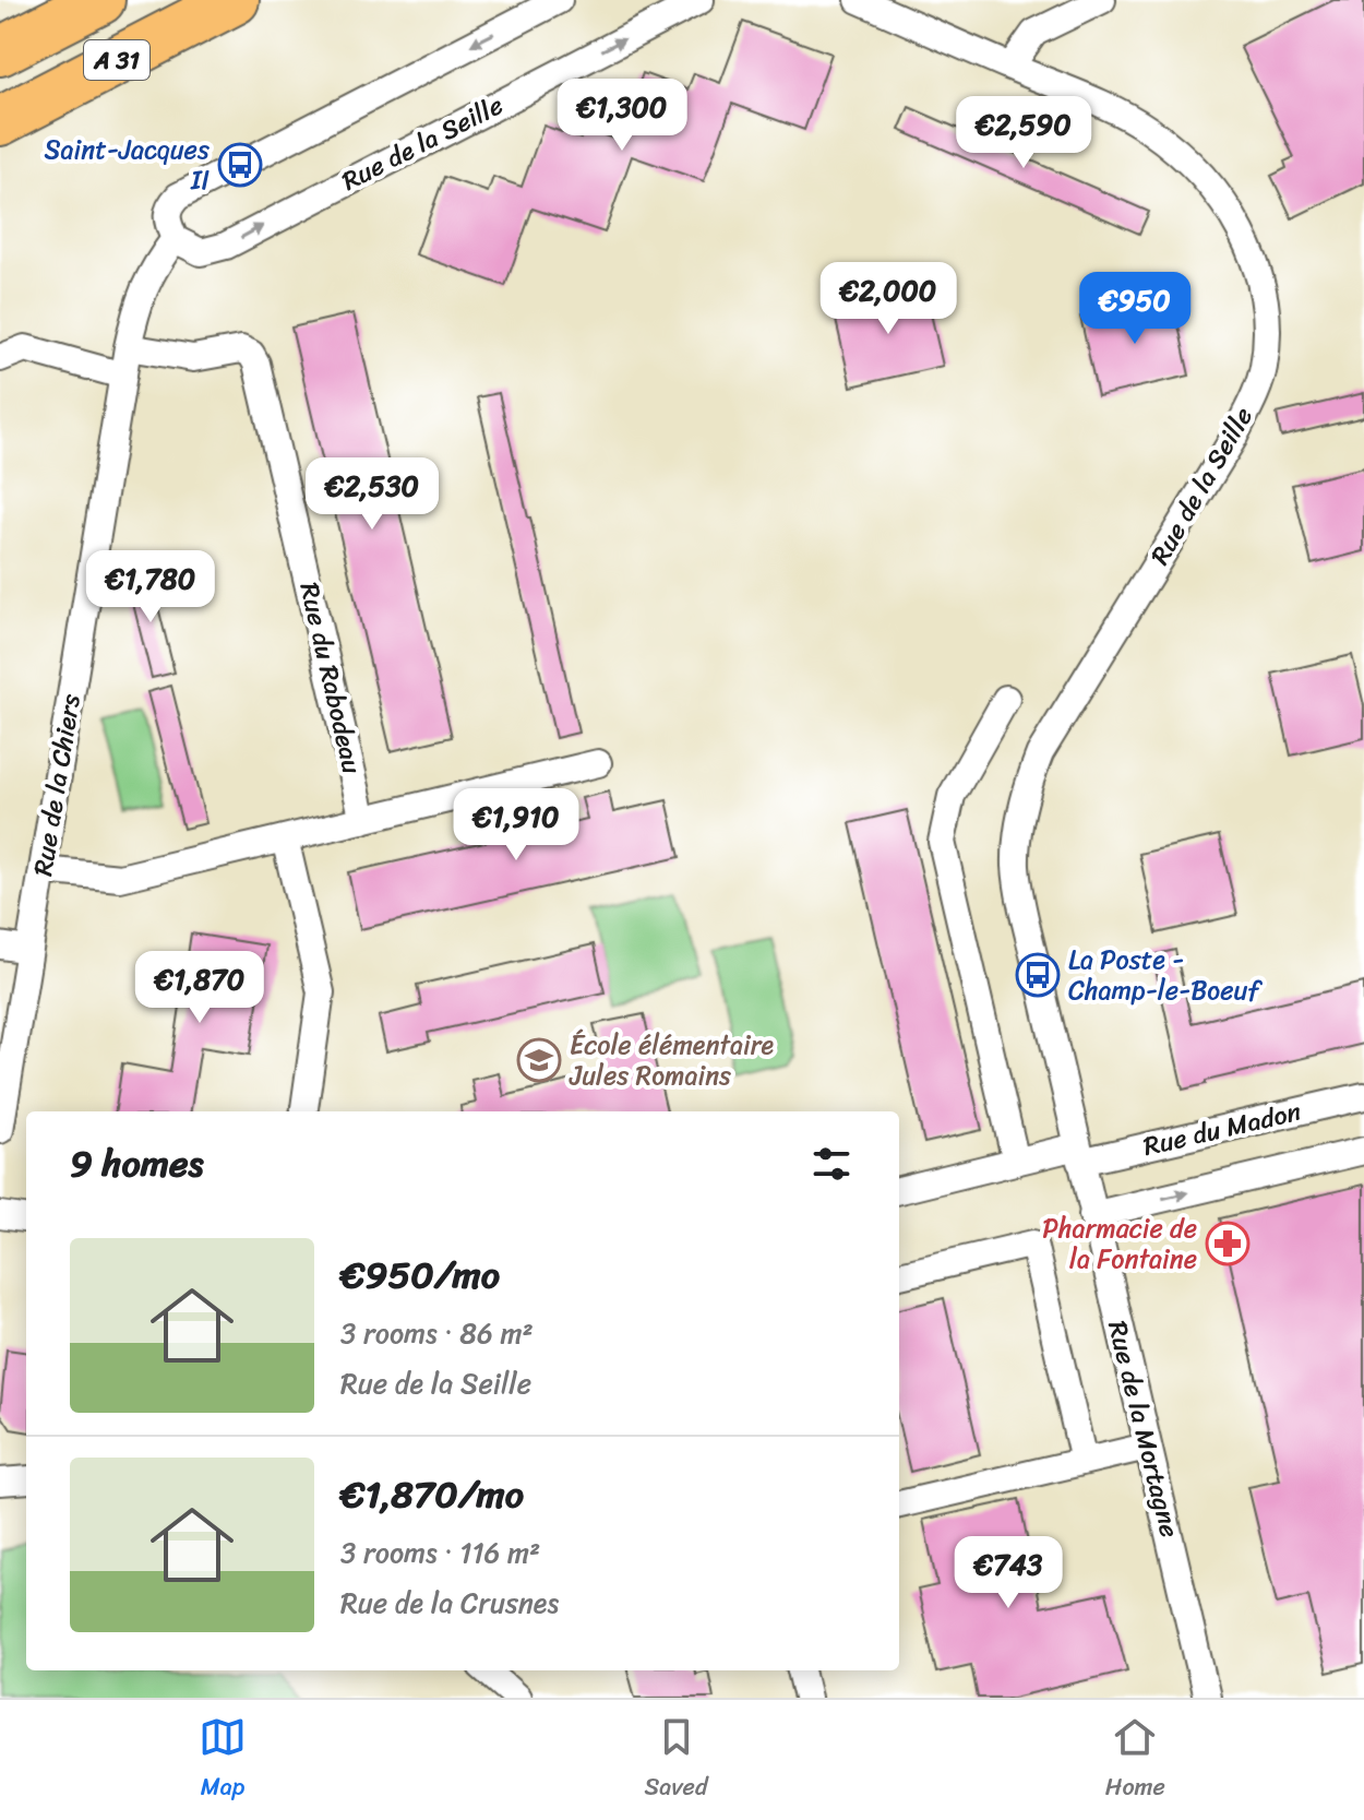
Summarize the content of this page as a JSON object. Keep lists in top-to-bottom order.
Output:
{
  "streets": {
    "highway": ["A 31"],
    "street": [
      "Rue de la Seille",
      "Rue du Rabodeau",
      "Rue de la Chiers",
      "Rue du Madon",
      "Rue de la Mortagne"
    ]
  },
  "crossings": [
    ["Rue de la Seille", "Rue du Madon"],
    ["Rue de la Seille", "Rue de la Mortagne"],
    ["Rue du Madon", "Rue de la Mortagne"]
  ],
  "places": {
    "bus stop": ["Saint-Jacques II", "La Poste - Champ-le-Boeuf"],
    "school or university": ["École élémentaire Jules Romains"],
    "pharmacy": ["Pharmacie de la Fontaine"]
  },
  "page": {
    "price": [
      "€1,300",
      "€2,590",
      "€2,000",
      "€950",
      "€2,530",
      "€1,780",
      "€1,910",
      "€1,870",
      "€743"
    ],
    "heading": "9 homes",
    "list": [
      {
        "name": "€950/mo",
        "note": "3 rooms · 86 m² · Rue de la Seille"
      },
      {
        "name": "€1,870/mo",
        "note": "3 rooms · 116 m² · Rue de la Crusnes"
      }
    ],
    "tabs": ["Map", "Saved", "Home"]
  }
}
